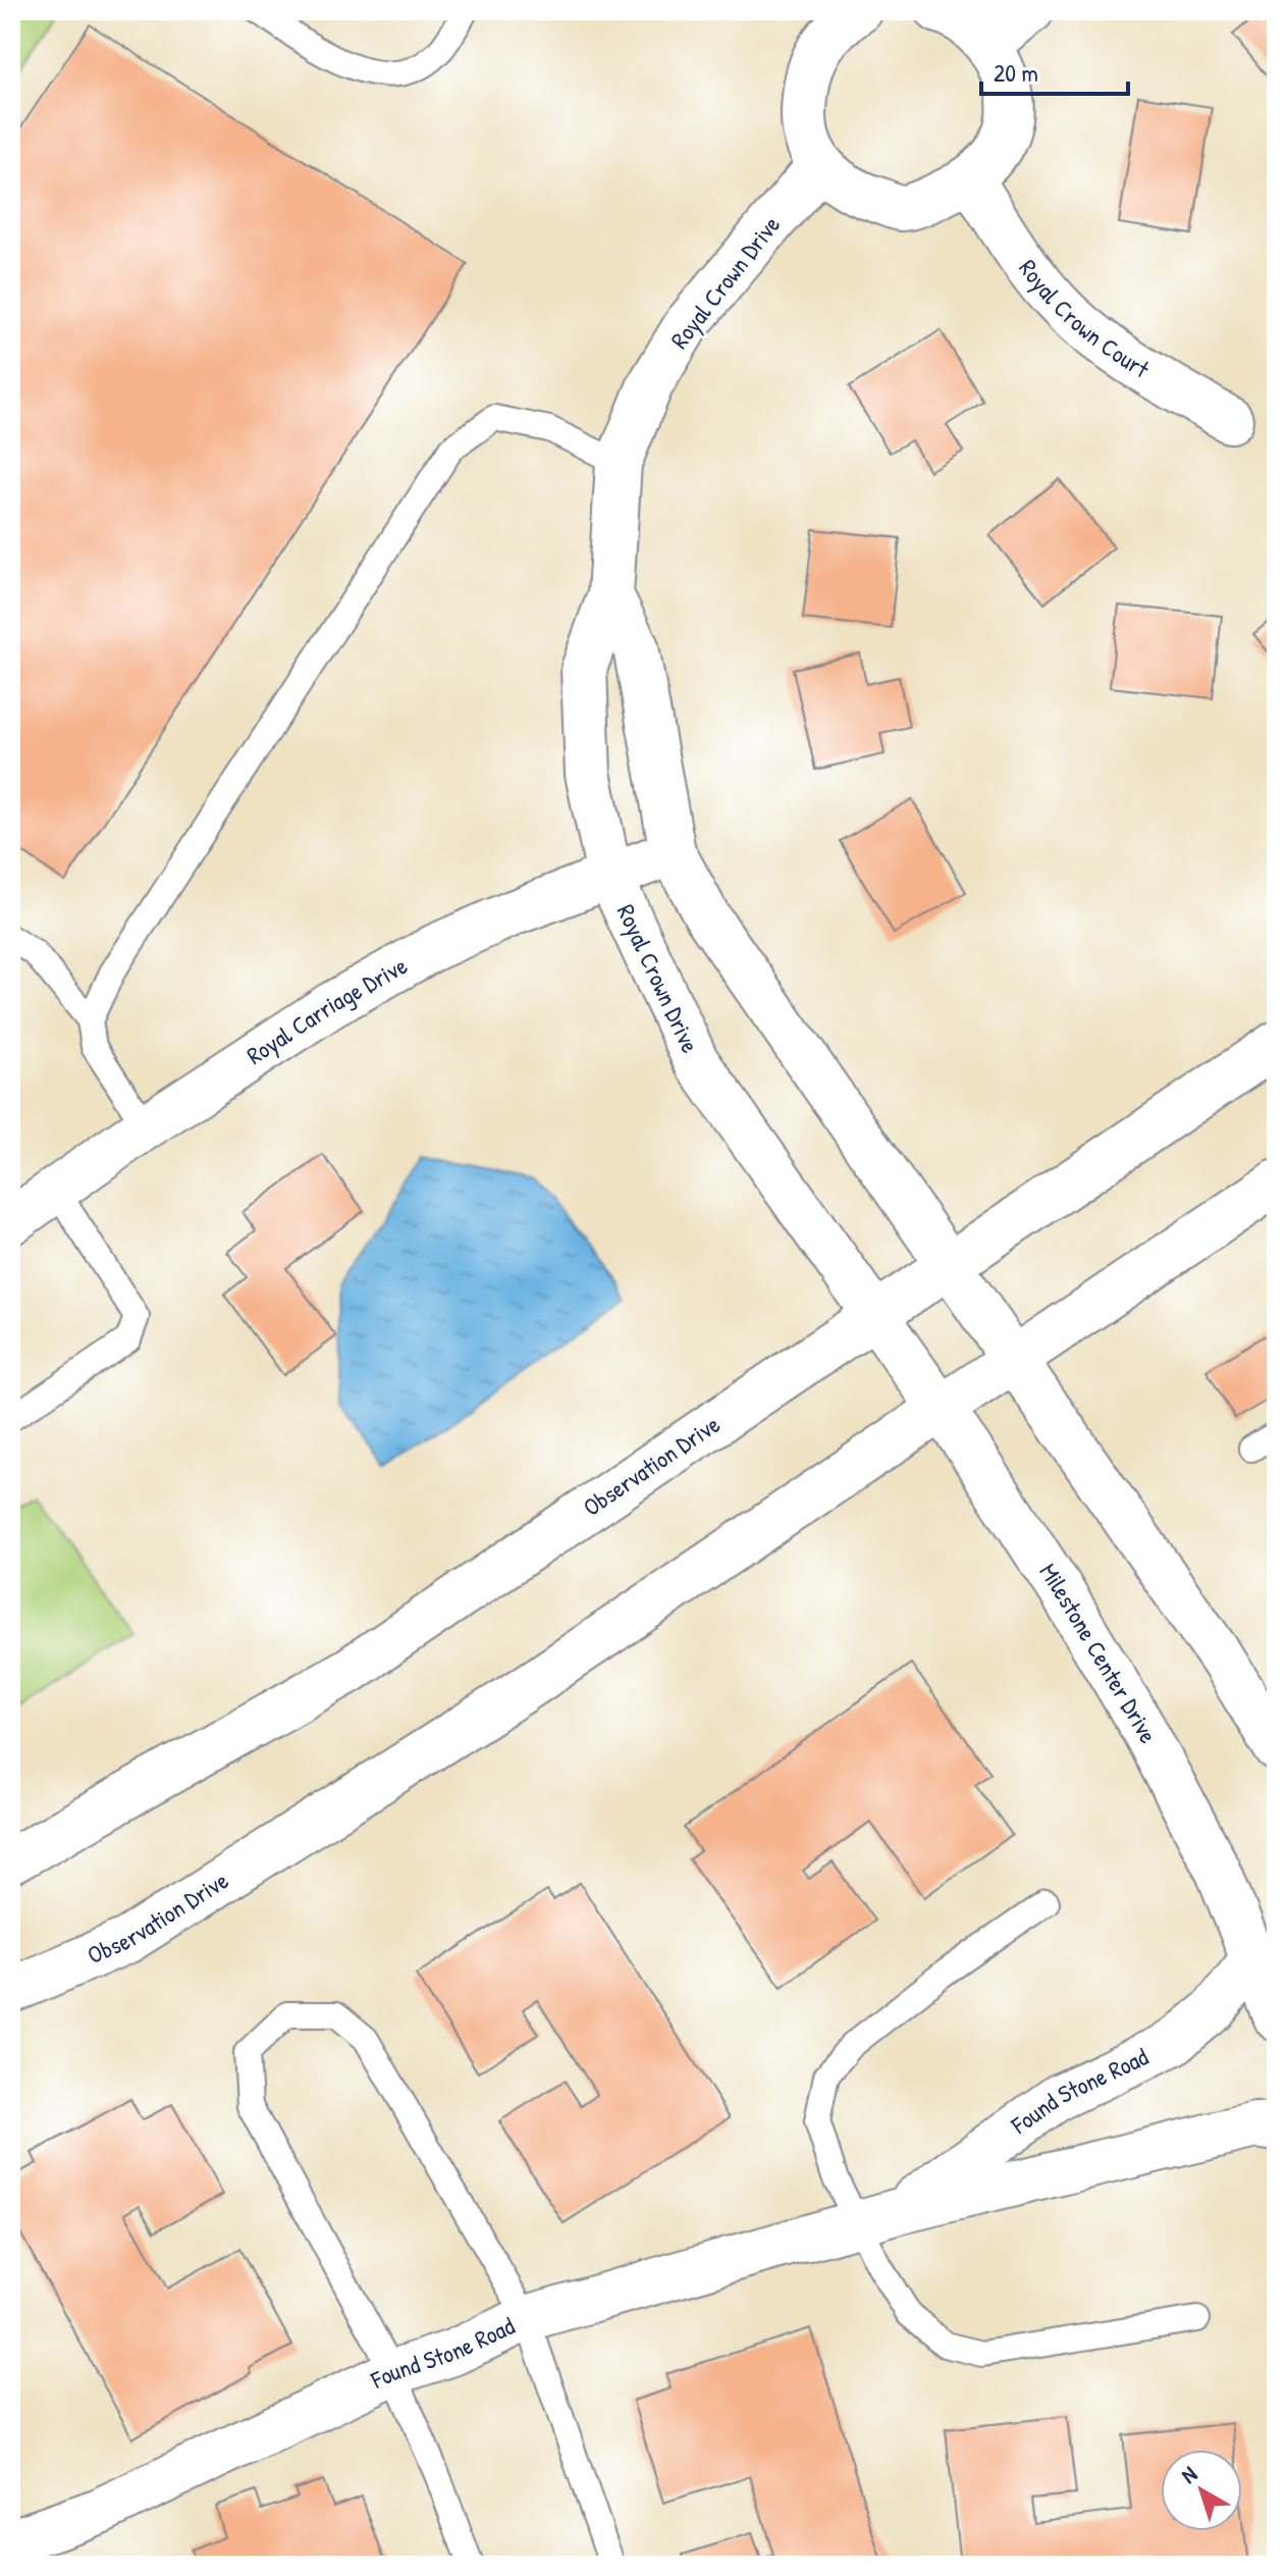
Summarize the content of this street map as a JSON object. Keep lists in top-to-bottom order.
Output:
{
  "streets": {
    "street": [
      "Royal Crown Drive",
      "Royal Crown Court",
      "Royal Carriage Drive",
      "Observation Drive",
      "Milestone Center Drive",
      "Found Stone Road"
    ]
  },
  "crossings": [
    ["Royal Crown Drive", "Royal Carriage Drive"],
    ["Royal Crown Drive", "Observation Drive"],
    ["Royal Crown Drive", "Milestone Center Drive"],
    ["Observation Drive", "Milestone Center Drive"],
    ["Milestone Center Drive", "Found Stone Road"]
  ],
  "scale_bar": "20 m",
  "north": "top left"
}
